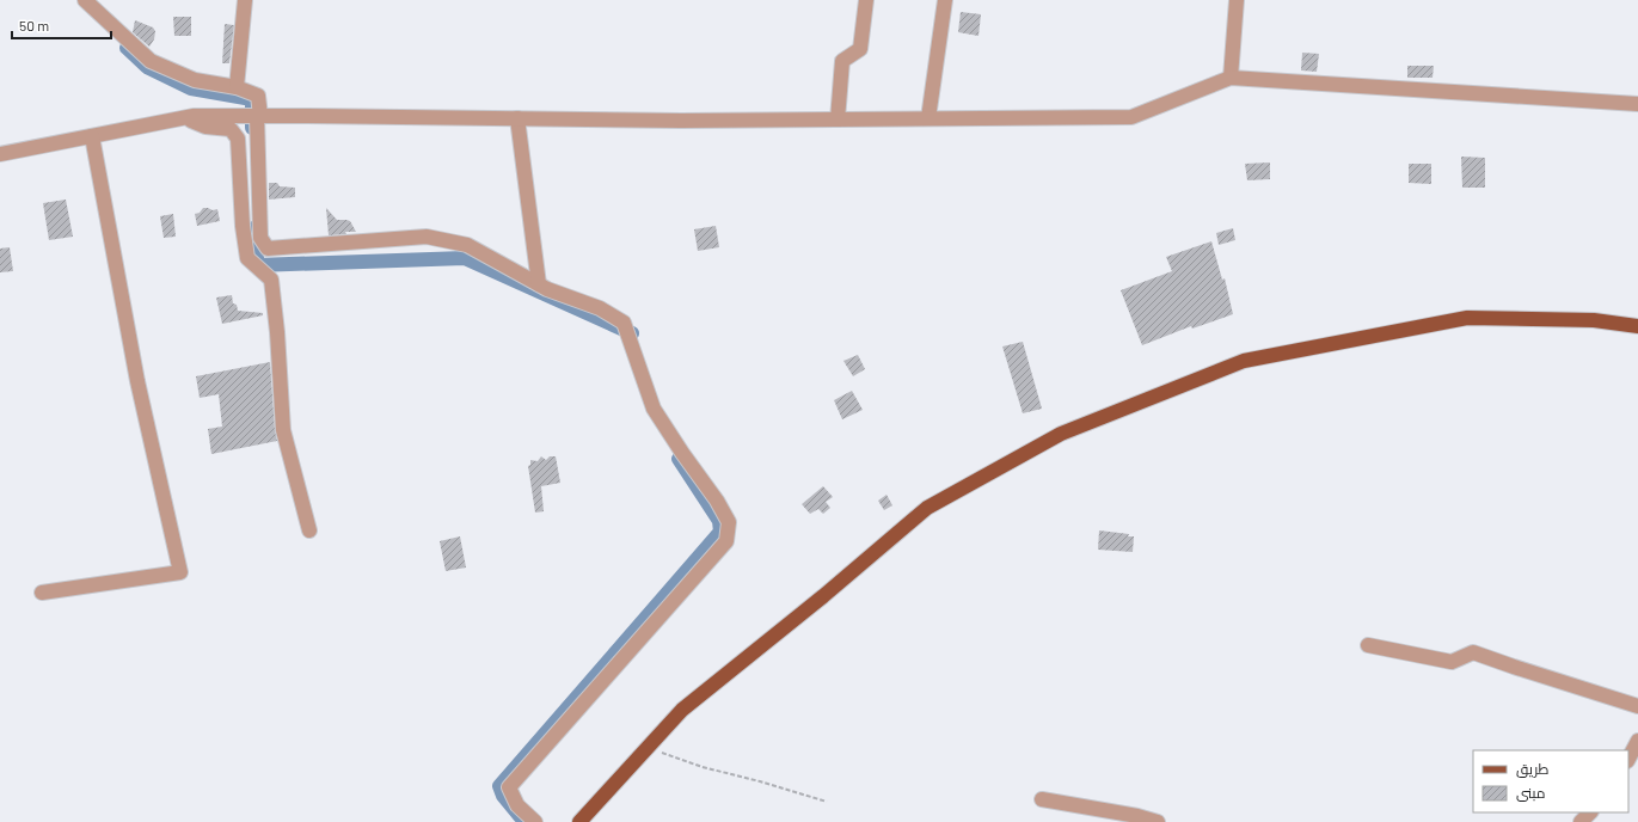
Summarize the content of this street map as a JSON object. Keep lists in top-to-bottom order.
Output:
{
  "legend": ["طريق", "مبنى"],
  "scale_bar": "50 m"
}
